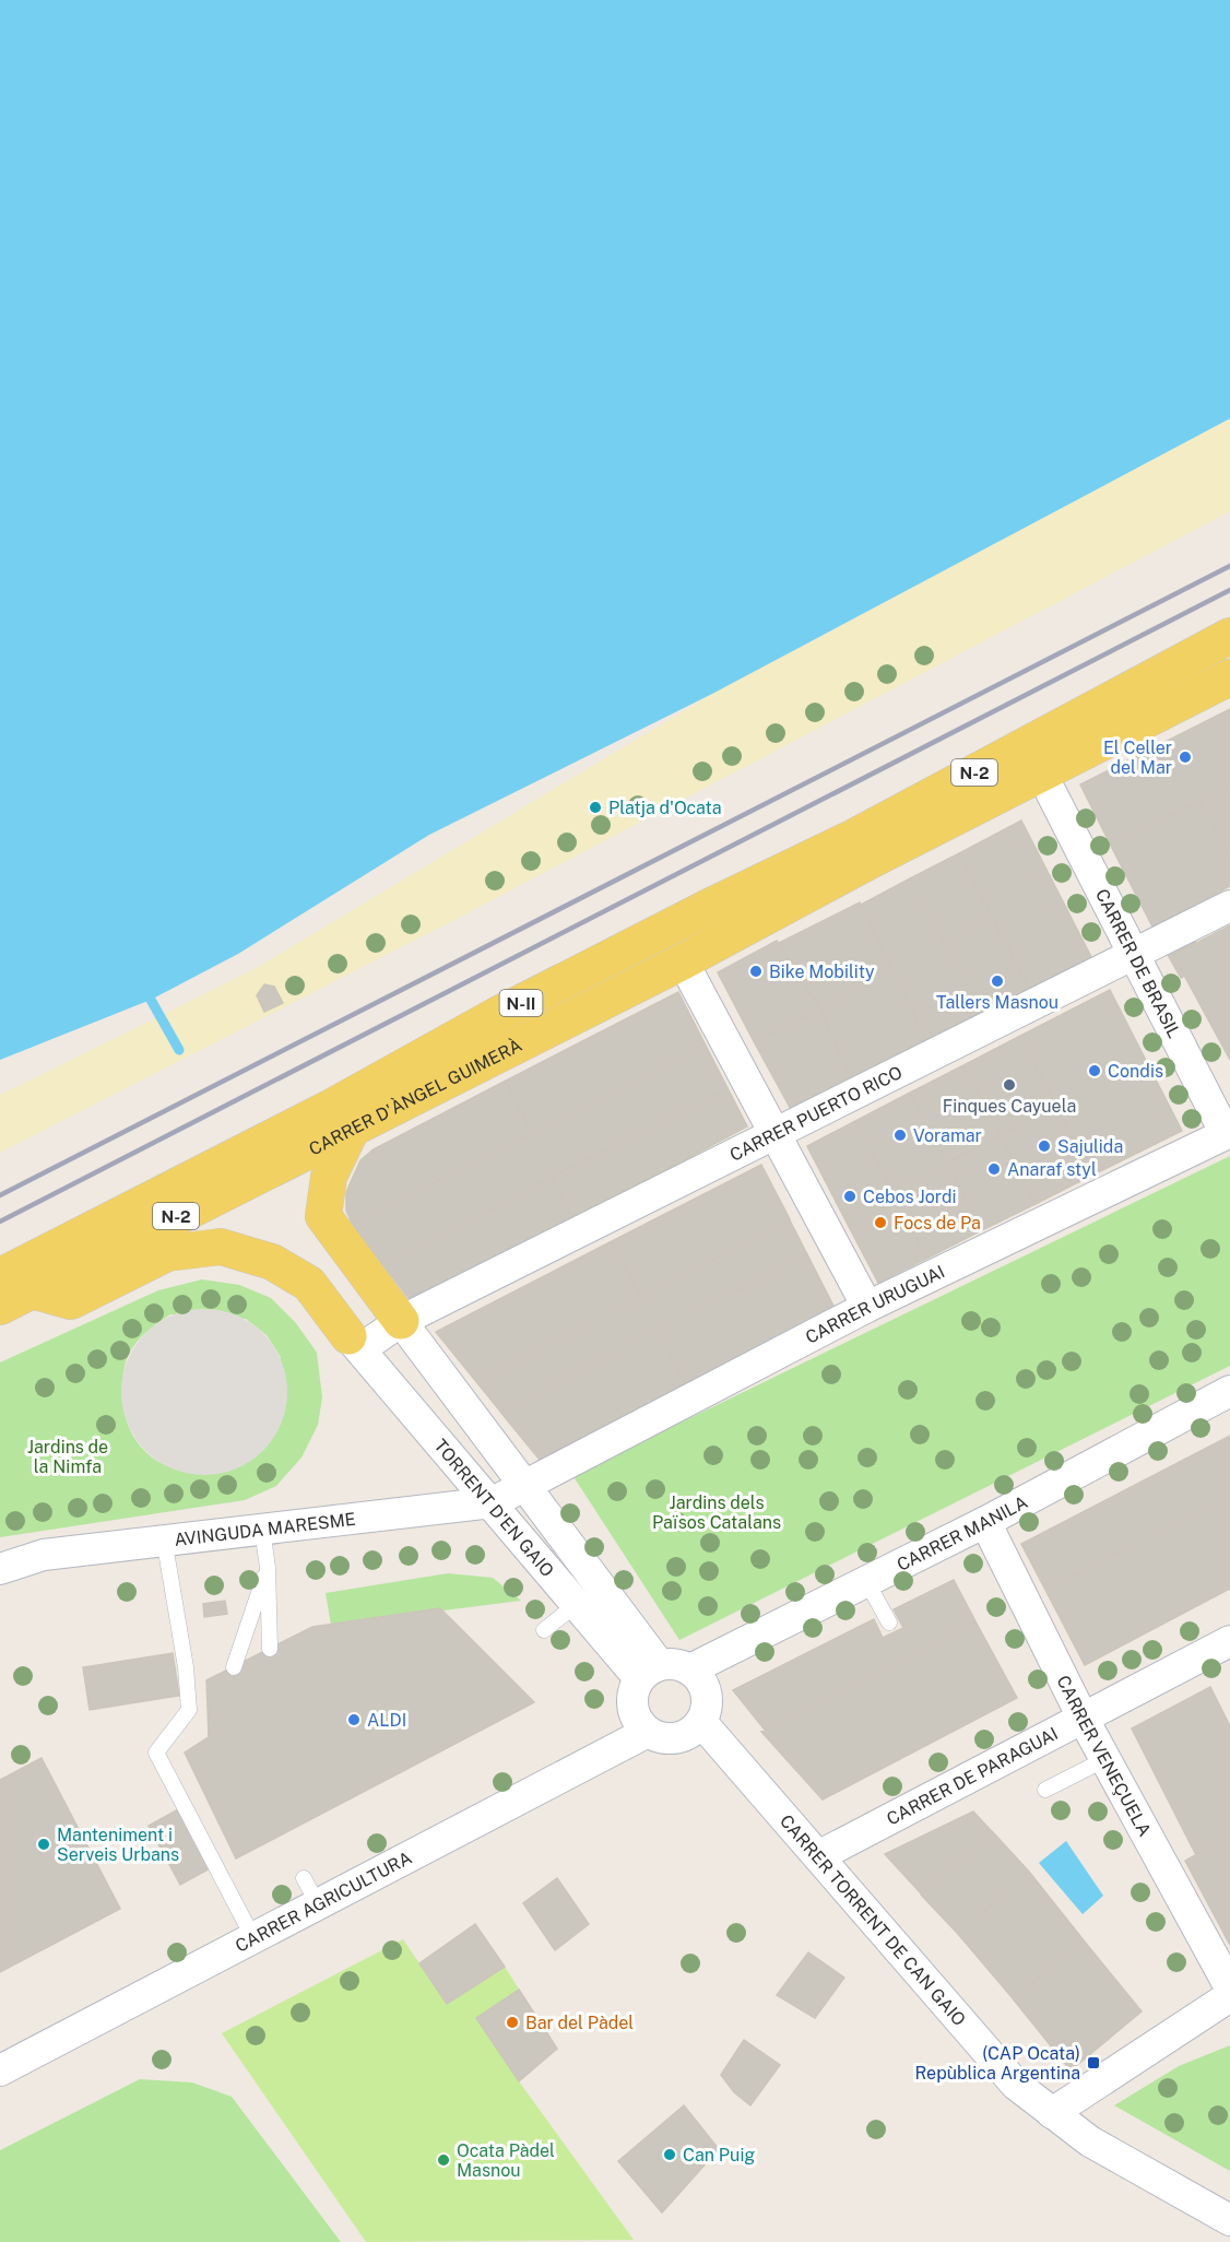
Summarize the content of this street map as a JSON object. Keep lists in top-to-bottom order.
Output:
{
  "streets": {
    "main road": ["N-2", "N-II", "CARRER D'ÀNGEL GUIMERÀ"],
    "street": [
      "CARRER DE BRASIL",
      "CARRER PUERTO RICO",
      "CARRER URUGUAI",
      "TORRENT D'EN GAIO",
      "AVINGUDA MARESME",
      "CARRER MANILA",
      "CARRER VENEÇUELA",
      "CARRER DE PARAGUAI",
      "CARRER AGRICULTURA",
      "CARRER TORRENT DE CAN GAIO"
    ]
  },
  "crossings": [
    ["N-2", "CARRER D'ÀNGEL GUIMERÀ"],
    ["CARRER DE BRASIL", "CARRER PUERTO RICO"],
    ["CARRER DE BRASIL", "CARRER URUGUAI"],
    ["CARRER PUERTO RICO", "TORRENT D'EN GAIO"],
    ["CARRER URUGUAI", "TORRENT D'EN GAIO"],
    ["CARRER URUGUAI", "AVINGUDA MARESME"],
    ["TORRENT D'EN GAIO", "AVINGUDA MARESME"],
    ["TORRENT D'EN GAIO", "CARRER MANILA"],
    ["TORRENT D'EN GAIO", "CARRER AGRICULTURA"],
    ["TORRENT D'EN GAIO", "CARRER TORRENT DE CAN GAIO"],
    ["CARRER MANILA", "CARRER VENEÇUELA"],
    ["CARRER MANILA", "CARRER AGRICULTURA"],
    ["CARRER MANILA", "CARRER TORRENT DE CAN GAIO"],
    ["CARRER VENEÇUELA", "CARRER DE PARAGUAI"],
    ["CARRER DE PARAGUAI", "CARRER TORRENT DE CAN GAIO"],
    ["CARRER AGRICULTURA", "CARRER TORRENT DE CAN GAIO"]
  ],
  "parks": ["Jardins de la Nimfa", "Jardins dels Països Catalans"],
  "places": {
    "other": [
      "El Celler del Mar",
      "Platja d'Ocata",
      "Bike Mobility",
      "Tallers Masnou",
      "Condis",
      "Finques Cayuela",
      "Voramar",
      "Sajulida",
      "Anaraf styl",
      "Cebos Jordi",
      "Focs de Pa",
      "ALDI",
      "Manteniment i Serveis Urbans",
      "Bar del Pàdel",
      "Can Puig",
      "Ocata Pàdel Masnou"
    ],
    "transit": ["(CAP Ocata) Repùblica Argentina"]
  }
}
